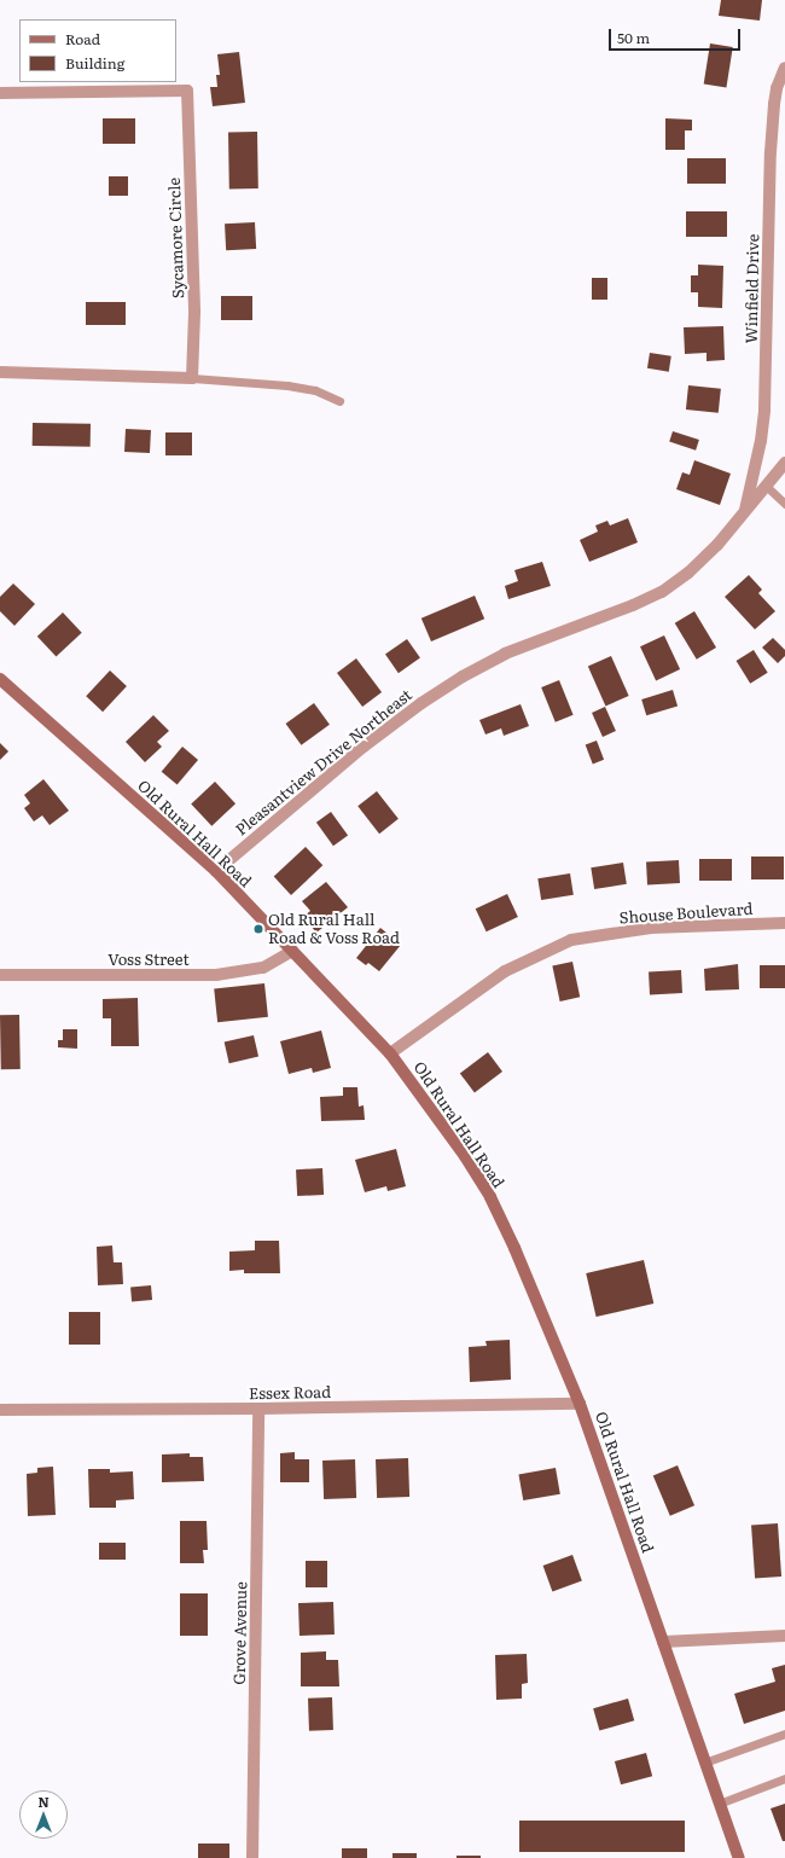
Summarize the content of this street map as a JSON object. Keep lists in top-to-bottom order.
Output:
{
  "streets": {
    "main road": ["Old Rural Hall Road"],
    "street": [
      "Sycamore Circle",
      "Winfield Drive",
      "Pleasantview Drive Northeast",
      "Shouse Boulevard",
      "Voss Street",
      "Essex Road",
      "Grove Avenue"
    ]
  },
  "crossings": [
    ["Winfield Drive", "Pleasantview Drive Northeast"],
    ["Pleasantview Drive Northeast", "Old Rural Hall Road"],
    ["Old Rural Hall Road", "Shouse Boulevard"],
    ["Old Rural Hall Road", "Voss Street"],
    ["Old Rural Hall Road", "Essex Road"],
    ["Essex Road", "Grove Avenue"]
  ],
  "places": ["Old Rural Hall Road & Voss Road"],
  "legend": ["Road", "Building"],
  "scale_bar": "50 m",
  "north": "top"
}
